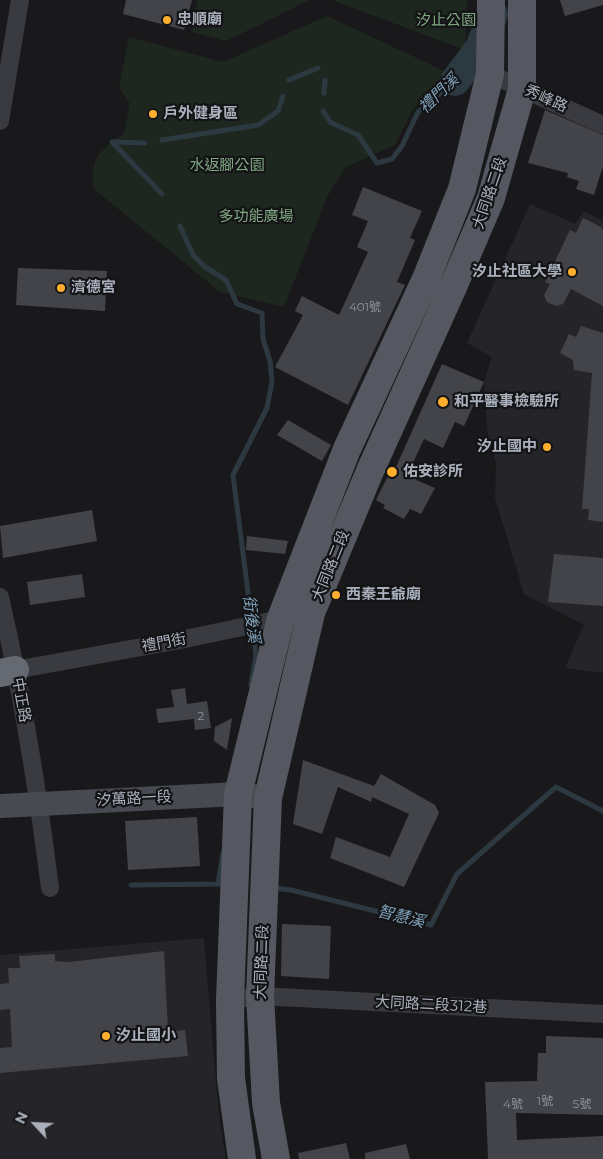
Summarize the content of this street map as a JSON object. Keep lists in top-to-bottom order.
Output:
{
  "streets": {
    "main road": ["大同路二段"],
    "street": [
      "秀峰路",
      "禮門街",
      "中正路",
      "汐萬路一段",
      "大同路二段312巷"
    ]
  },
  "crossings": [
    ["秀峰路", "大同路二段"],
    ["大同路二段", "禮門街"],
    ["大同路二段", "汐萬路一段"],
    ["大同路二段", "大同路二段312巷"],
    ["禮門街", "中正路"],
    ["中正路", "汐萬路一段"]
  ],
  "water": ["禮門溪", "街後溪", "智慧溪"],
  "parks": ["汐止公園", "水返腳公園", "多功能廣場"],
  "places": [
    "忠順廟",
    "戶外健身區",
    "汐止社區大學",
    "濟德宮",
    "和平醫事檢驗所",
    "汐止國中",
    "佑安診所",
    "西秦王爺廟",
    "汐止國小"
  ],
  "house_numbers": [
    "401號",
    "2",
    "1號",
    "4號",
    "5號"
  ],
  "north": "top left"
}
